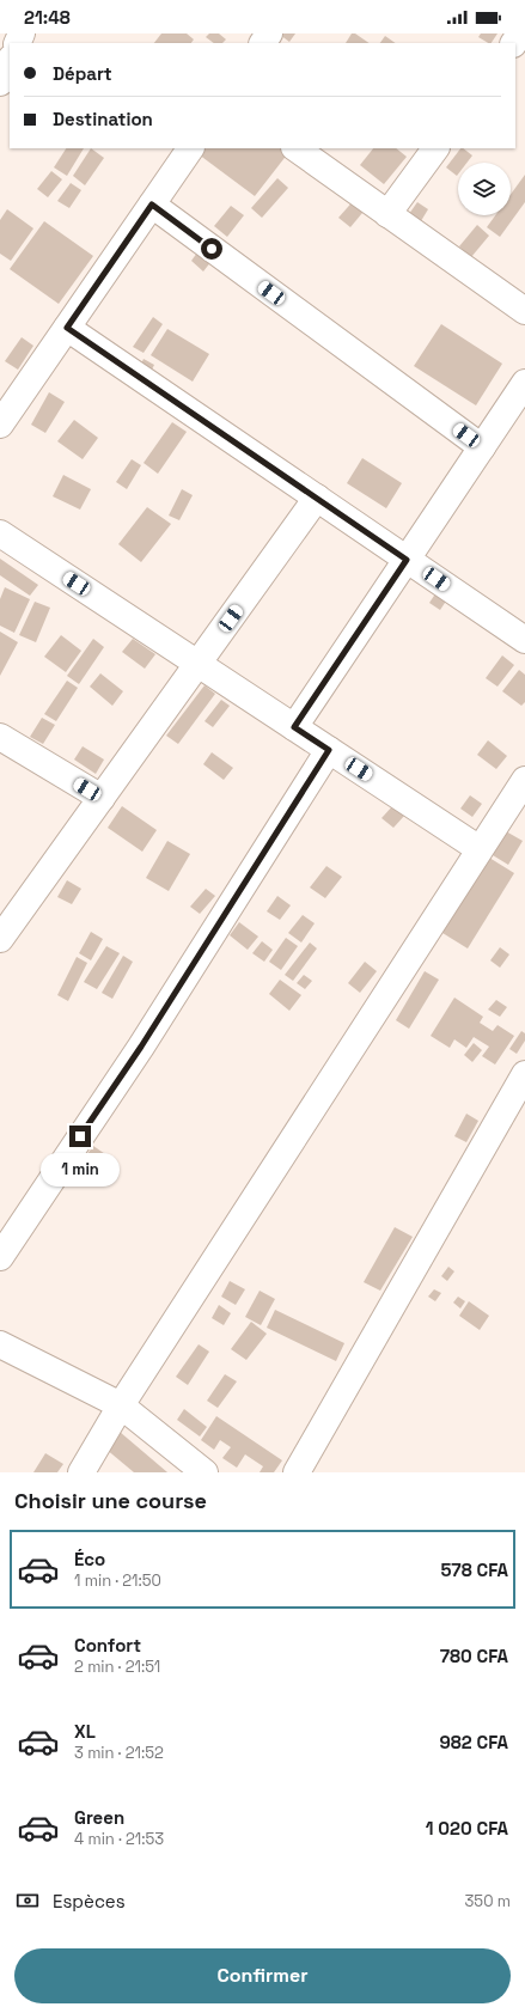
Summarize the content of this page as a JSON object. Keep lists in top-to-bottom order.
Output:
{
  "page": {
    "status": "21:48",
    "banner": ["Départ", "Destination"],
    "bubble": "1 min",
    "heading": "Choisir une course",
    "list": [
      {
        "name": "Éco",
        "note": "1 min · 21:50",
        "value": "578 CFA"
      },
      {
        "name": "Confort",
        "note": "2 min · 21:51",
        "value": "780 CFA"
      },
      {
        "name": "XL",
        "note": "3 min · 21:52",
        "value": "982 CFA"
      },
      {
        "name": "Green",
        "note": "4 min · 21:53",
        "value": "1 020 CFA"
      }
    ],
    "pay": ["Espèces", "350 m"],
    "buttons": "Confirmer"
  }
}
